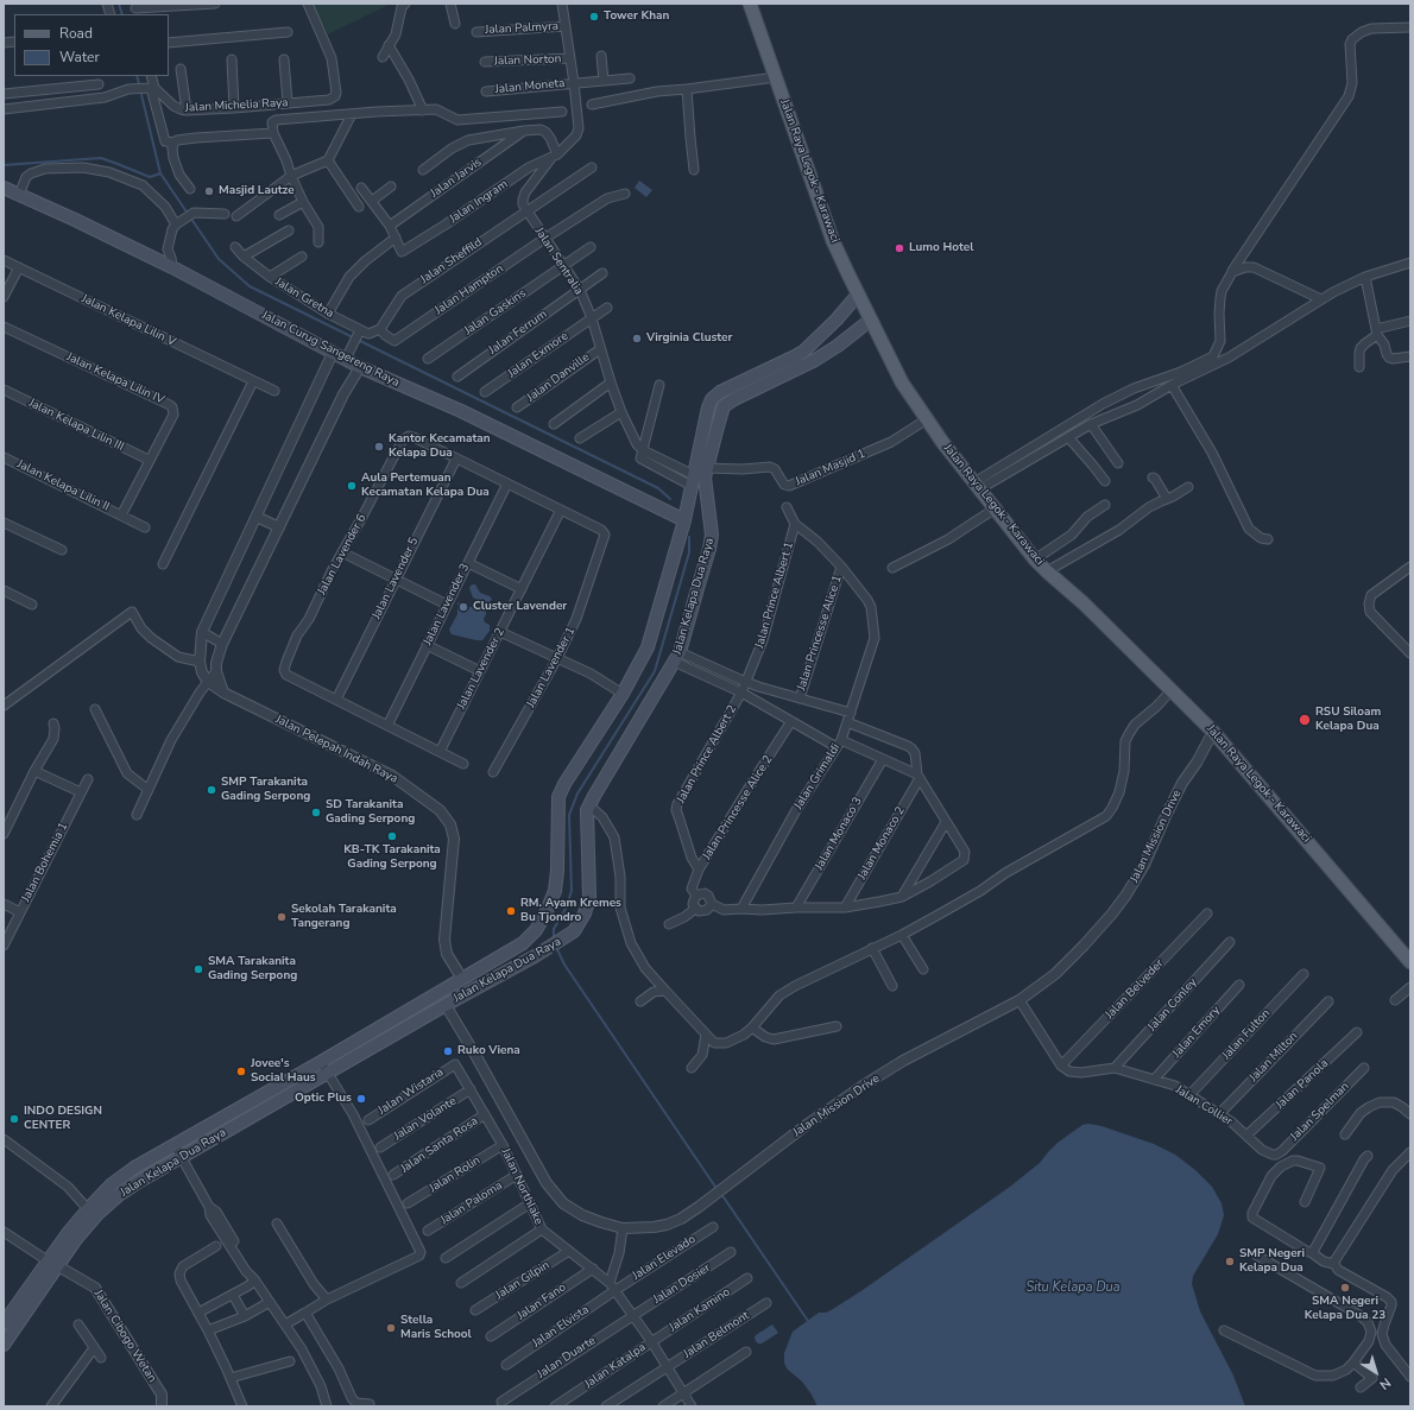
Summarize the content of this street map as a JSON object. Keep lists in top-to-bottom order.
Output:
{
  "streets": {
    "main road": ["Jalan Raya Legok - Karawaci", "Jalan Curug Sangereng Raya", "Jalan Kelapa Dua Raya"],
    "street": [
      "Jalan Palmyra",
      "Jalan Norton",
      "Jalan Moneta",
      "Jalan Michelia Raya",
      "Jalan Jarvis",
      "Jalan Ingram",
      "Jalan Sheffild",
      "Jalan Sentralia",
      "Jalan Hampton",
      "Jalan Gretna",
      "Jalan Gaskins",
      "Jalan Kelapa Lilin V",
      "Jalan Ferrum",
      "Jalan Exmore",
      "Jalan Danville",
      "Jalan Kelapa Lilin IV",
      "Jalan Kelapa Lilin III",
      "Jalan Masjid 1",
      "Jalan Kelapa Lilin II",
      "Jalan Lavender 6",
      "Jalan Lavender 5",
      "Jalan Prince Albert 1",
      "Jalan Lavender 3",
      "Jalan Princesse Alice 1",
      "Jalan Lavender 1",
      "Jalan Lavender 2",
      "Jalan Pelepah Indah Raya",
      "Jalan Prince Albert 2",
      "Jalan Grimaldi",
      "Jalan Princesse Alice 2",
      "Jalan Monaco 3",
      "Jalan Mission Drive",
      "Jalan Monaco 2",
      "Jalan Bohemia 1",
      "Jalan Belveder",
      "Jalan Conley",
      "Jalan Emory",
      "Jalan Fulton",
      "Jalan Milton",
      "Jalan Panola",
      "Jalan Wistaria",
      "Jalan Collier",
      "Jalan Spelman",
      "Jalan Volante",
      "Jalan Santa Rosa",
      "Jalan Rolin",
      "Jalan Northlake",
      "Jalan Paloma",
      "Jalan Elevado",
      "Jalan Gilpin",
      "Jalan Dosier",
      "Jalan Fano",
      "Jalan Kamino",
      "Jalan Elvista",
      "Jalan Belmont",
      "Jalan Cibogo Wetan",
      "Jalan Duarte",
      "Jalan Katalpa"
    ]
  },
  "crossings": [
    ["Jalan Raya Legok - Karawaci", "Jalan Masjid 1"],
    ["Jalan Raya Legok - Karawaci", "Jalan Mission Drive"],
    ["Jalan Sheffild", "Jalan Sentralia"],
    ["Jalan Sheffild", "Jalan Hampton"],
    ["Jalan Sentralia", "Jalan Hampton"],
    ["Jalan Sentralia", "Jalan Gaskins"],
    ["Jalan Sentralia", "Jalan Ferrum"],
    ["Jalan Sentralia", "Jalan Exmore"],
    ["Jalan Sentralia", "Jalan Danville"],
    ["Jalan Sentralia", "Jalan Kelapa Dua Raya"],
    ["Jalan Curug Sangereng Raya", "Jalan Kelapa Dua Raya"],
    ["Jalan Kelapa Lilin IV", "Jalan Kelapa Lilin III"],
    ["Jalan Kelapa Lilin IV", "Jalan Kelapa Lilin II"],
    ["Jalan Kelapa Lilin III", "Jalan Kelapa Lilin II"],
    ["Jalan Masjid 1", "Jalan Kelapa Dua Raya"],
    ["Jalan Lavender 6", "Jalan Lavender 5"],
    ["Jalan Prince Albert 1", "Jalan Prince Albert 2"],
    ["Jalan Kelapa Dua Raya", "Jalan Pelepah Indah Raya"],
    ["Jalan Kelapa Dua Raya", "Jalan Mission Drive"],
    ["Jalan Kelapa Dua Raya", "Jalan Cibogo Wetan"],
    ["Jalan Princesse Alice 1", "Jalan Grimaldi"],
    ["Jalan Lavender 1", "Jalan Lavender 2"],
    ["Jalan Prince Albert 2", "Jalan Princesse Alice 2"],
    ["Jalan Belveder", "Jalan Collier"],
    ["Jalan Conley", "Jalan Collier"],
    ["Jalan Emory", "Jalan Collier"],
    ["Jalan Fulton", "Jalan Collier"],
    ["Jalan Milton", "Jalan Collier"],
    ["Jalan Panola", "Jalan Collier"],
    ["Jalan Wistaria", "Jalan Northlake"],
    ["Jalan Collier", "Jalan Spelman"],
    ["Jalan Volante", "Jalan Northlake"],
    ["Jalan Santa Rosa", "Jalan Northlake"],
    ["Jalan Rolin", "Jalan Northlake"],
    ["Jalan Northlake", "Jalan Paloma"],
    ["Jalan Northlake", "Jalan Elevado"],
    ["Jalan Northlake", "Jalan Gilpin"],
    ["Jalan Northlake", "Jalan Dosier"],
    ["Jalan Northlake", "Jalan Fano"],
    ["Jalan Northlake", "Jalan Kamino"],
    ["Jalan Northlake", "Jalan Elvista"],
    ["Jalan Northlake", "Jalan Belmont"],
    ["Jalan Northlake", "Jalan Duarte"],
    ["Jalan Northlake", "Jalan Katalpa"],
    ["Jalan Elevado", "Jalan Elvista"],
    ["Jalan Dosier", "Jalan Duarte"],
    ["Jalan Kamino", "Jalan Katalpa"]
  ],
  "water": ["Situ Kelapa Dua"],
  "places": [
    "Tower Khan",
    "Masjid Lautze",
    "Lumo Hotel",
    "Virginia Cluster",
    "Kantor Kecamatan Kelapa Dua",
    "Aula Pertemuan Kecamatan Kelapa Dua",
    "Cluster Lavender",
    "RSU Siloam Kelapa Dua",
    "SMP Tarakanita Gading Serpong",
    "SD Tarakanita Gading Serpong",
    "KB-TK Tarakanita Gading Serpong",
    "RM. Ayam Kremes Bu Tjondro",
    "Sekolah Tarakanita Tangerang",
    "SMA Tarakanita Gading Serpong",
    "Ruko Viena",
    "Jovee's Social Haus",
    "Optic Plus",
    "INDO DESIGN CENTER",
    "SMP Negeri Kelapa Dua",
    "SMA Negeri Kelapa Dua 23",
    "Stella Maris School"
  ],
  "legend": ["Road", "Water"],
  "north": "bottom right"
}
